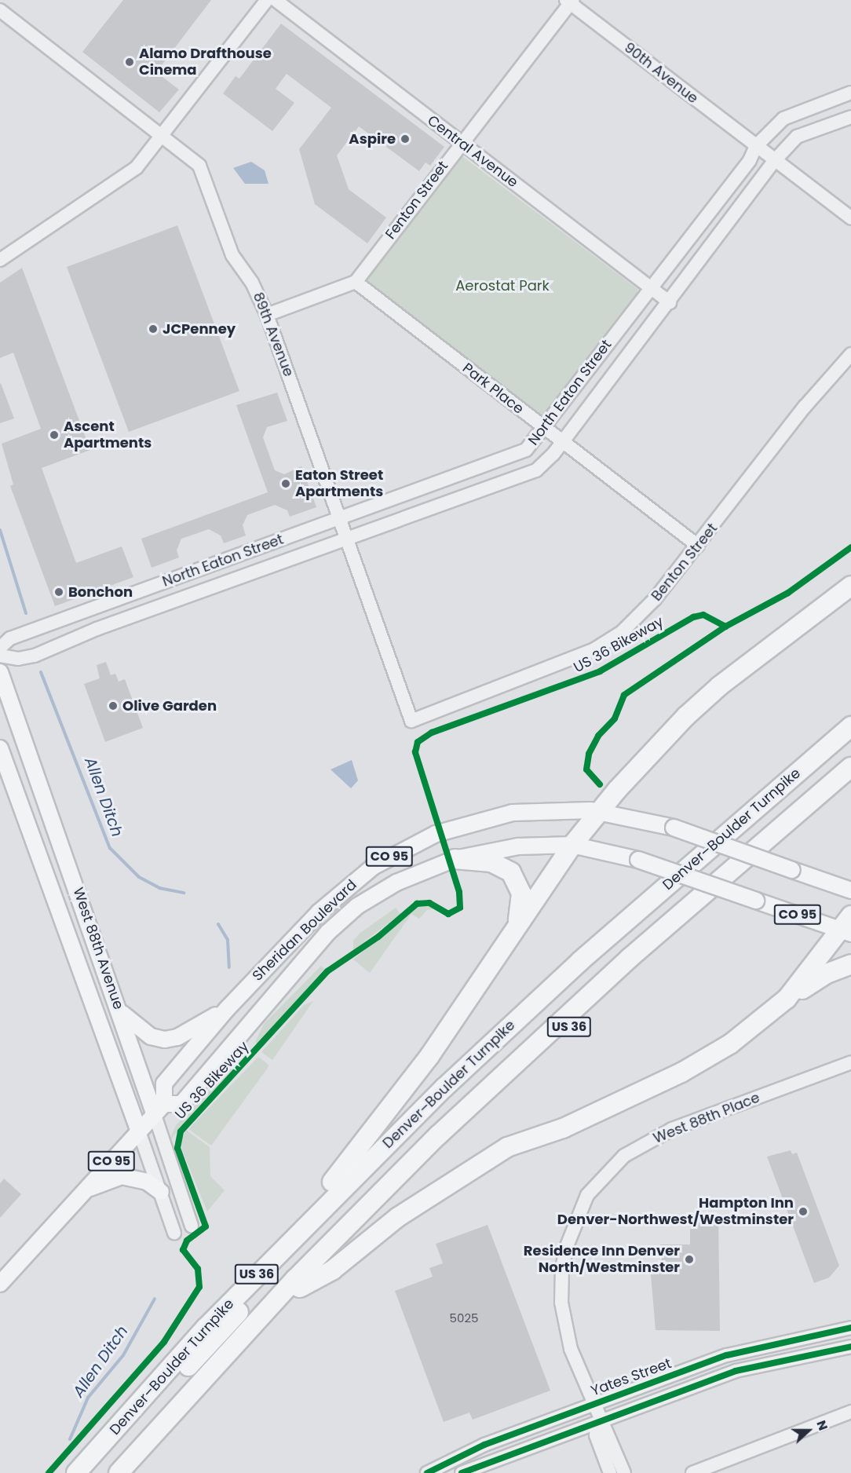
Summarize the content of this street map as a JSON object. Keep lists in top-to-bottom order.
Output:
{
  "streets": {
    "highway": ["Denver–Boulder Turnpike", "US 36"],
    "main road": ["CO 95", "Sheridan Boulevard", "West 88th Avenue"],
    "street": [
      "90th Avenue",
      "Central Avenue",
      "Fenton Street",
      "89th Avenue",
      "Park Place",
      "North Eaton Street",
      "Benton Street",
      "West 88th Place",
      "Yates Street"
    ],
    "cycle path": ["US 36 Bikeway"]
  },
  "crossings": [
    ["90th Avenue", "Fenton Street"],
    ["90th Avenue", "North Eaton Street"],
    ["Central Avenue", "Fenton Street"],
    ["Central Avenue", "North Eaton Street"],
    ["Fenton Street", "Park Place"],
    ["89th Avenue", "North Eaton Street"],
    ["89th Avenue", "Benton Street"],
    ["Park Place", "North Eaton Street"],
    ["Park Place", "Benton Street"],
    ["CO 95", "Sheridan Boulevard"],
    ["CO 95", "West 88th Avenue"],
    ["Sheridan Boulevard", "West 88th Avenue"],
    ["West 88th Place", "Yates Street"]
  ],
  "water": ["Allen Ditch"],
  "parks": ["Aerostat Park"],
  "places": [
    "Alamo Drafthouse Cinema",
    "Aspire",
    "JCPenney",
    "Ascent Apartments",
    "Eaton Street Apartments",
    "Bonchon",
    "Olive Garden",
    "Hampton Inn Denver-Northwest/Westminster",
    "Residence Inn Denver North/Westminster"
  ],
  "house_numbers": ["5025"],
  "north": "right"
}
